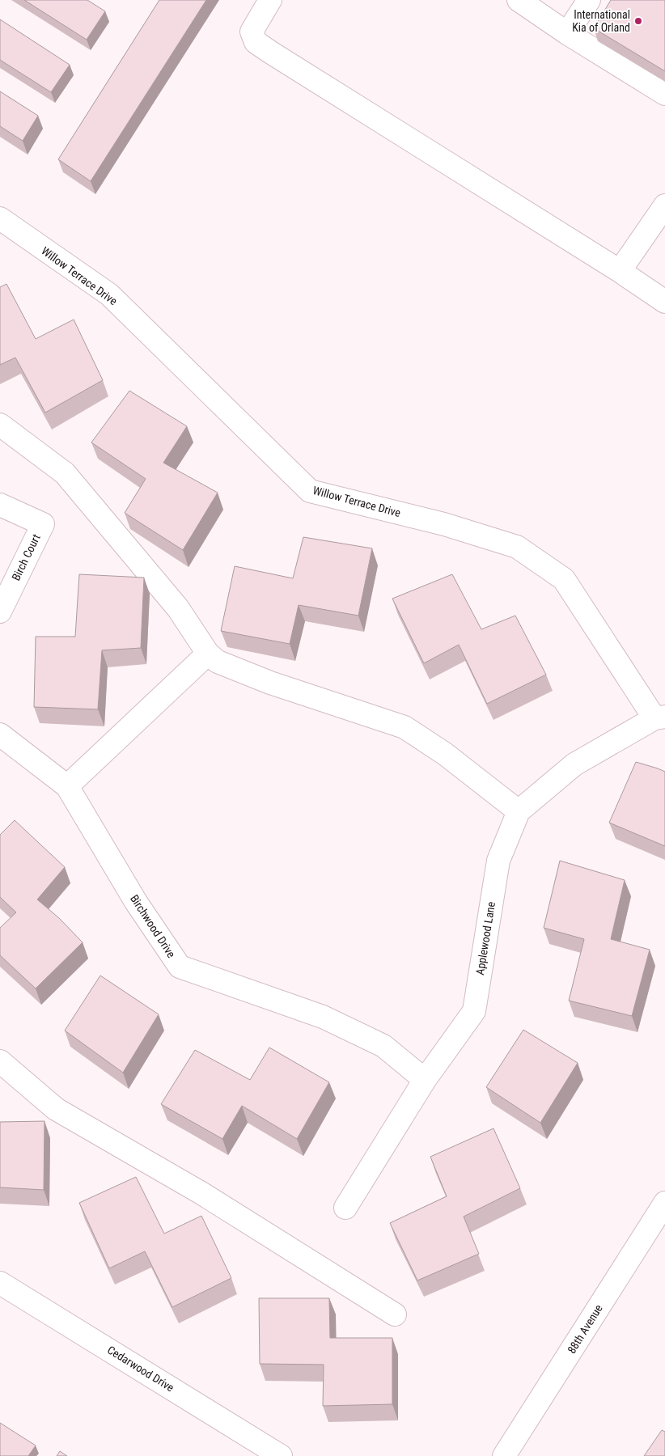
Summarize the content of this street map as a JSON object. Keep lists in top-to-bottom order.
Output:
{
  "streets": {
    "street": [
      "Willow Terrace Drive",
      "Birch Court",
      "Birchwood Drive",
      "Applewood Lane",
      "88th Avenue",
      "Cedarwood Drive"
    ]
  },
  "crossings": [
    ["Willow Terrace Drive", "Applewood Lane"],
    ["Birchwood Drive", "Applewood Lane"]
  ],
  "places": ["International Kia of Orland"]
}
